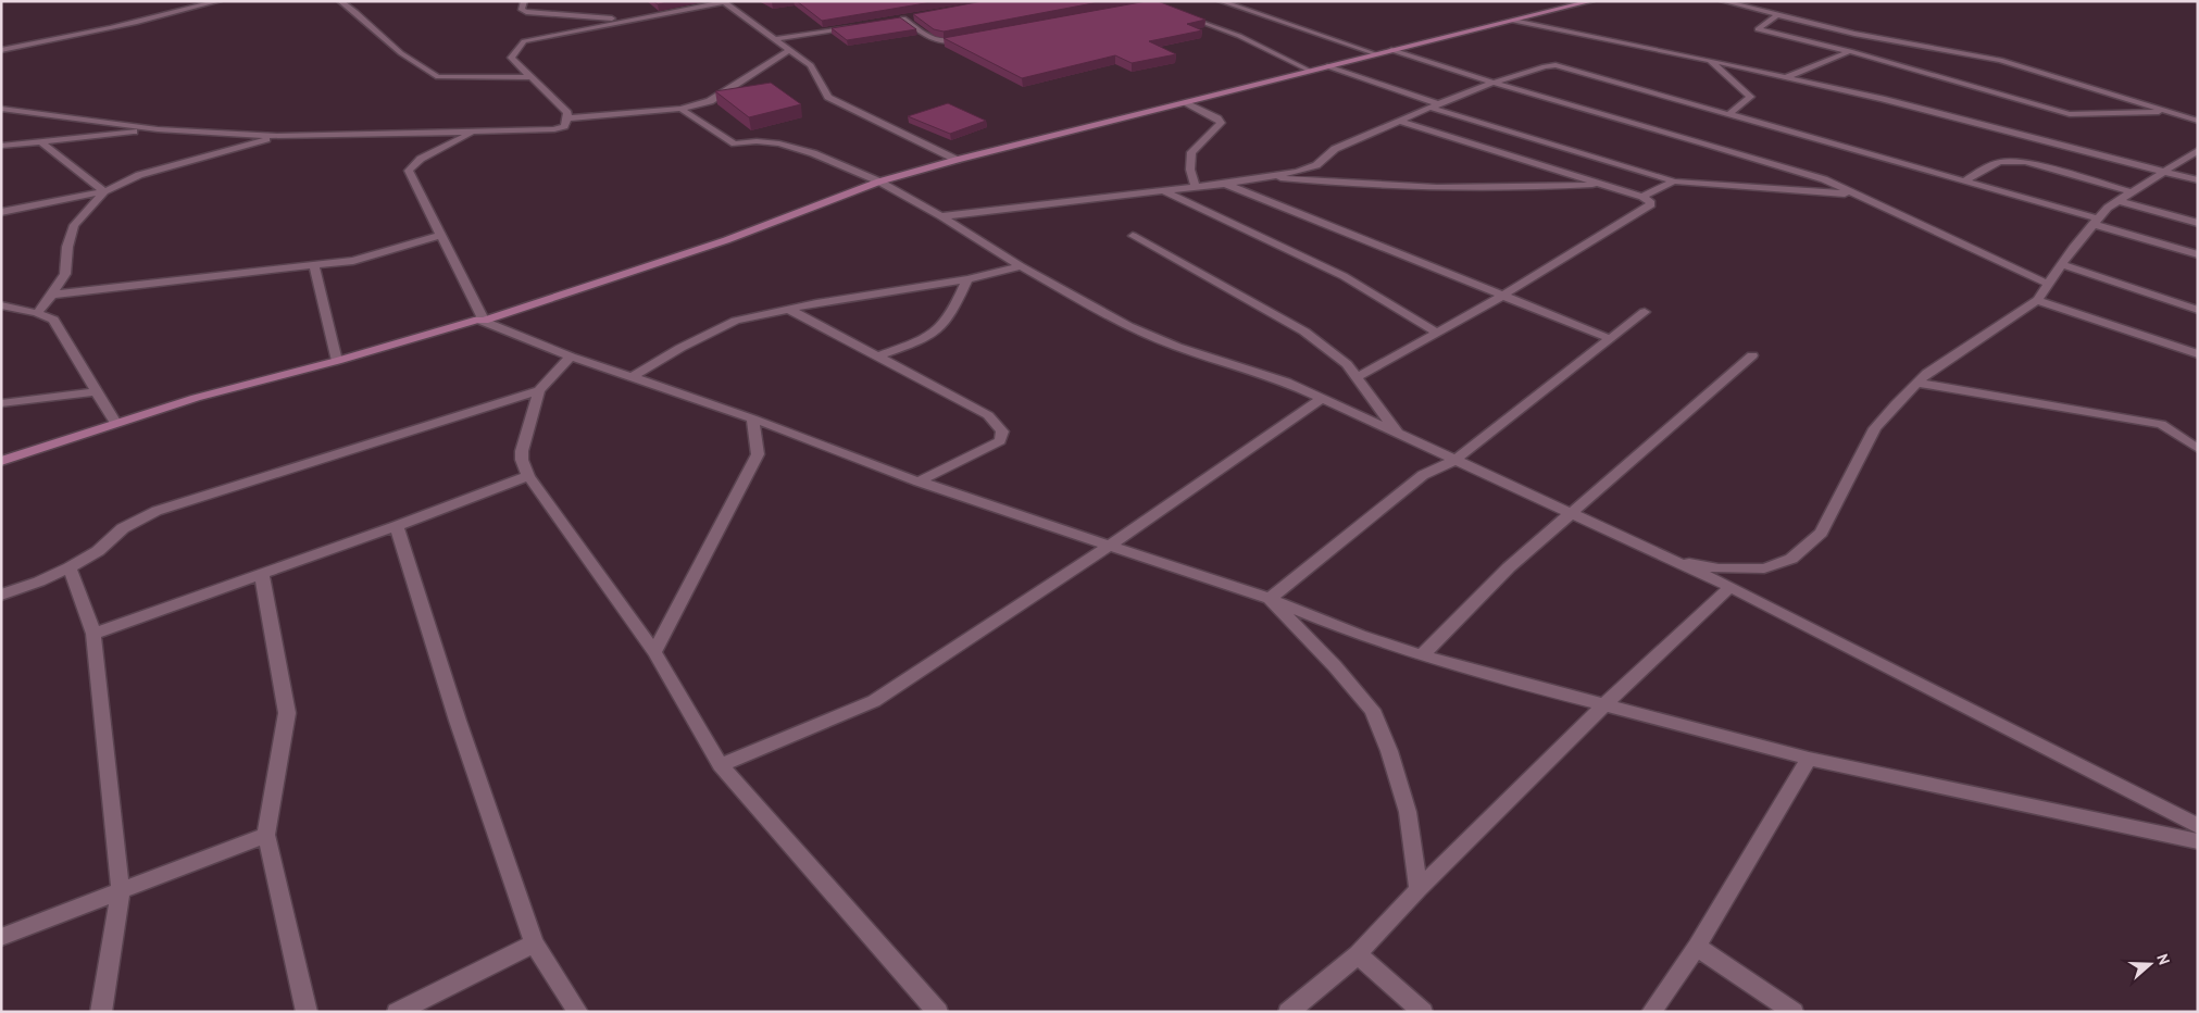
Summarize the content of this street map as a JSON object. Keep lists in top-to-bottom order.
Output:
{
  "north": "right"
}
